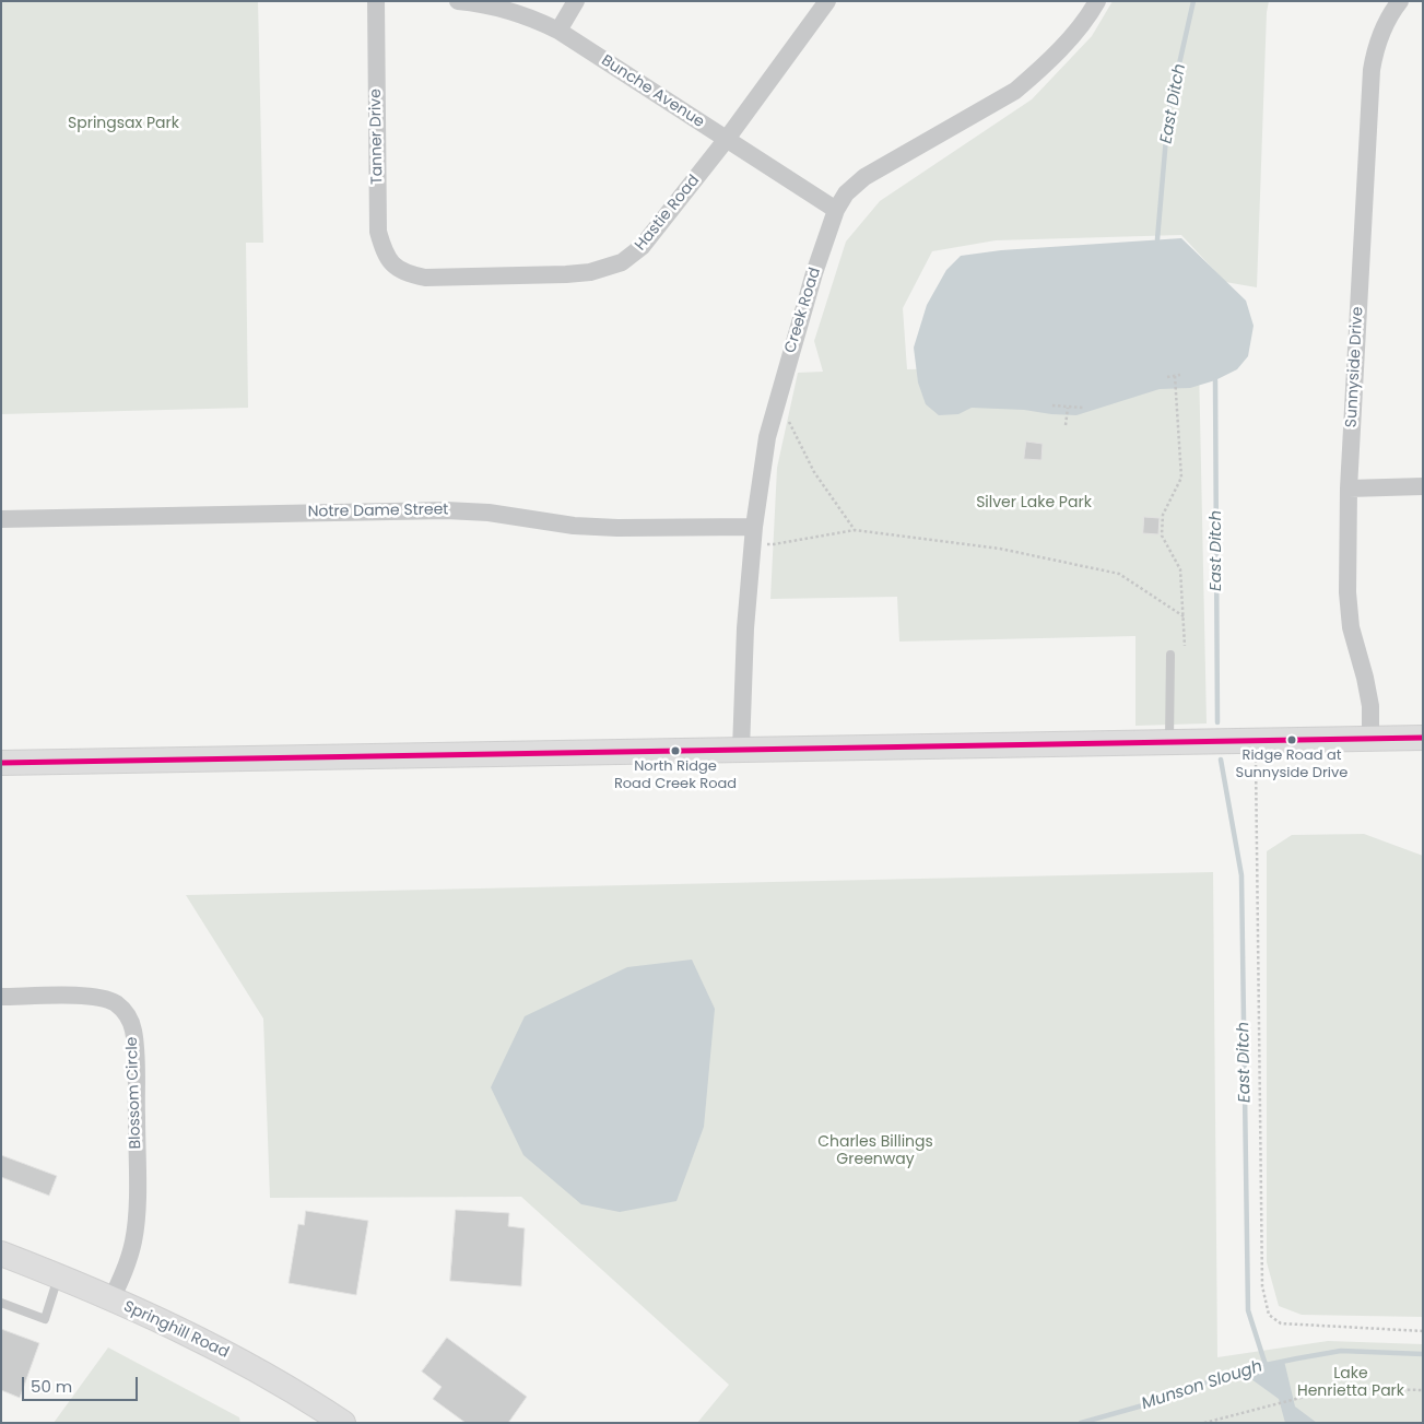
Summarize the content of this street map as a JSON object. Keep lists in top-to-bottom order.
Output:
{
  "streets": {
    "street": [
      "Bunche Avenue",
      "Tanner Drive",
      "Hastie Road",
      "Creek Road",
      "Sunnyside Drive",
      "Notre Dame Street",
      "Blossom Circle",
      "Springhill Road"
    ]
  },
  "crossings": [
    ["Bunche Avenue", "Hastie Road"],
    ["Bunche Avenue", "Creek Road"],
    ["Tanner Drive", "Hastie Road"],
    ["Creek Road", "Notre Dame Street"],
    ["Blossom Circle", "Springhill Road"]
  ],
  "water": ["East Ditch", "Munson Slough"],
  "parks": [
    "Springsax Park",
    "Silver Lake Park",
    "Charles Billings Greenway",
    "Lake Henrietta Park"
  ],
  "places": ["Ridge Road at Sunnyside Drive", "North Ridge Road Creek Road"],
  "scale_bar": "50 m"
}
